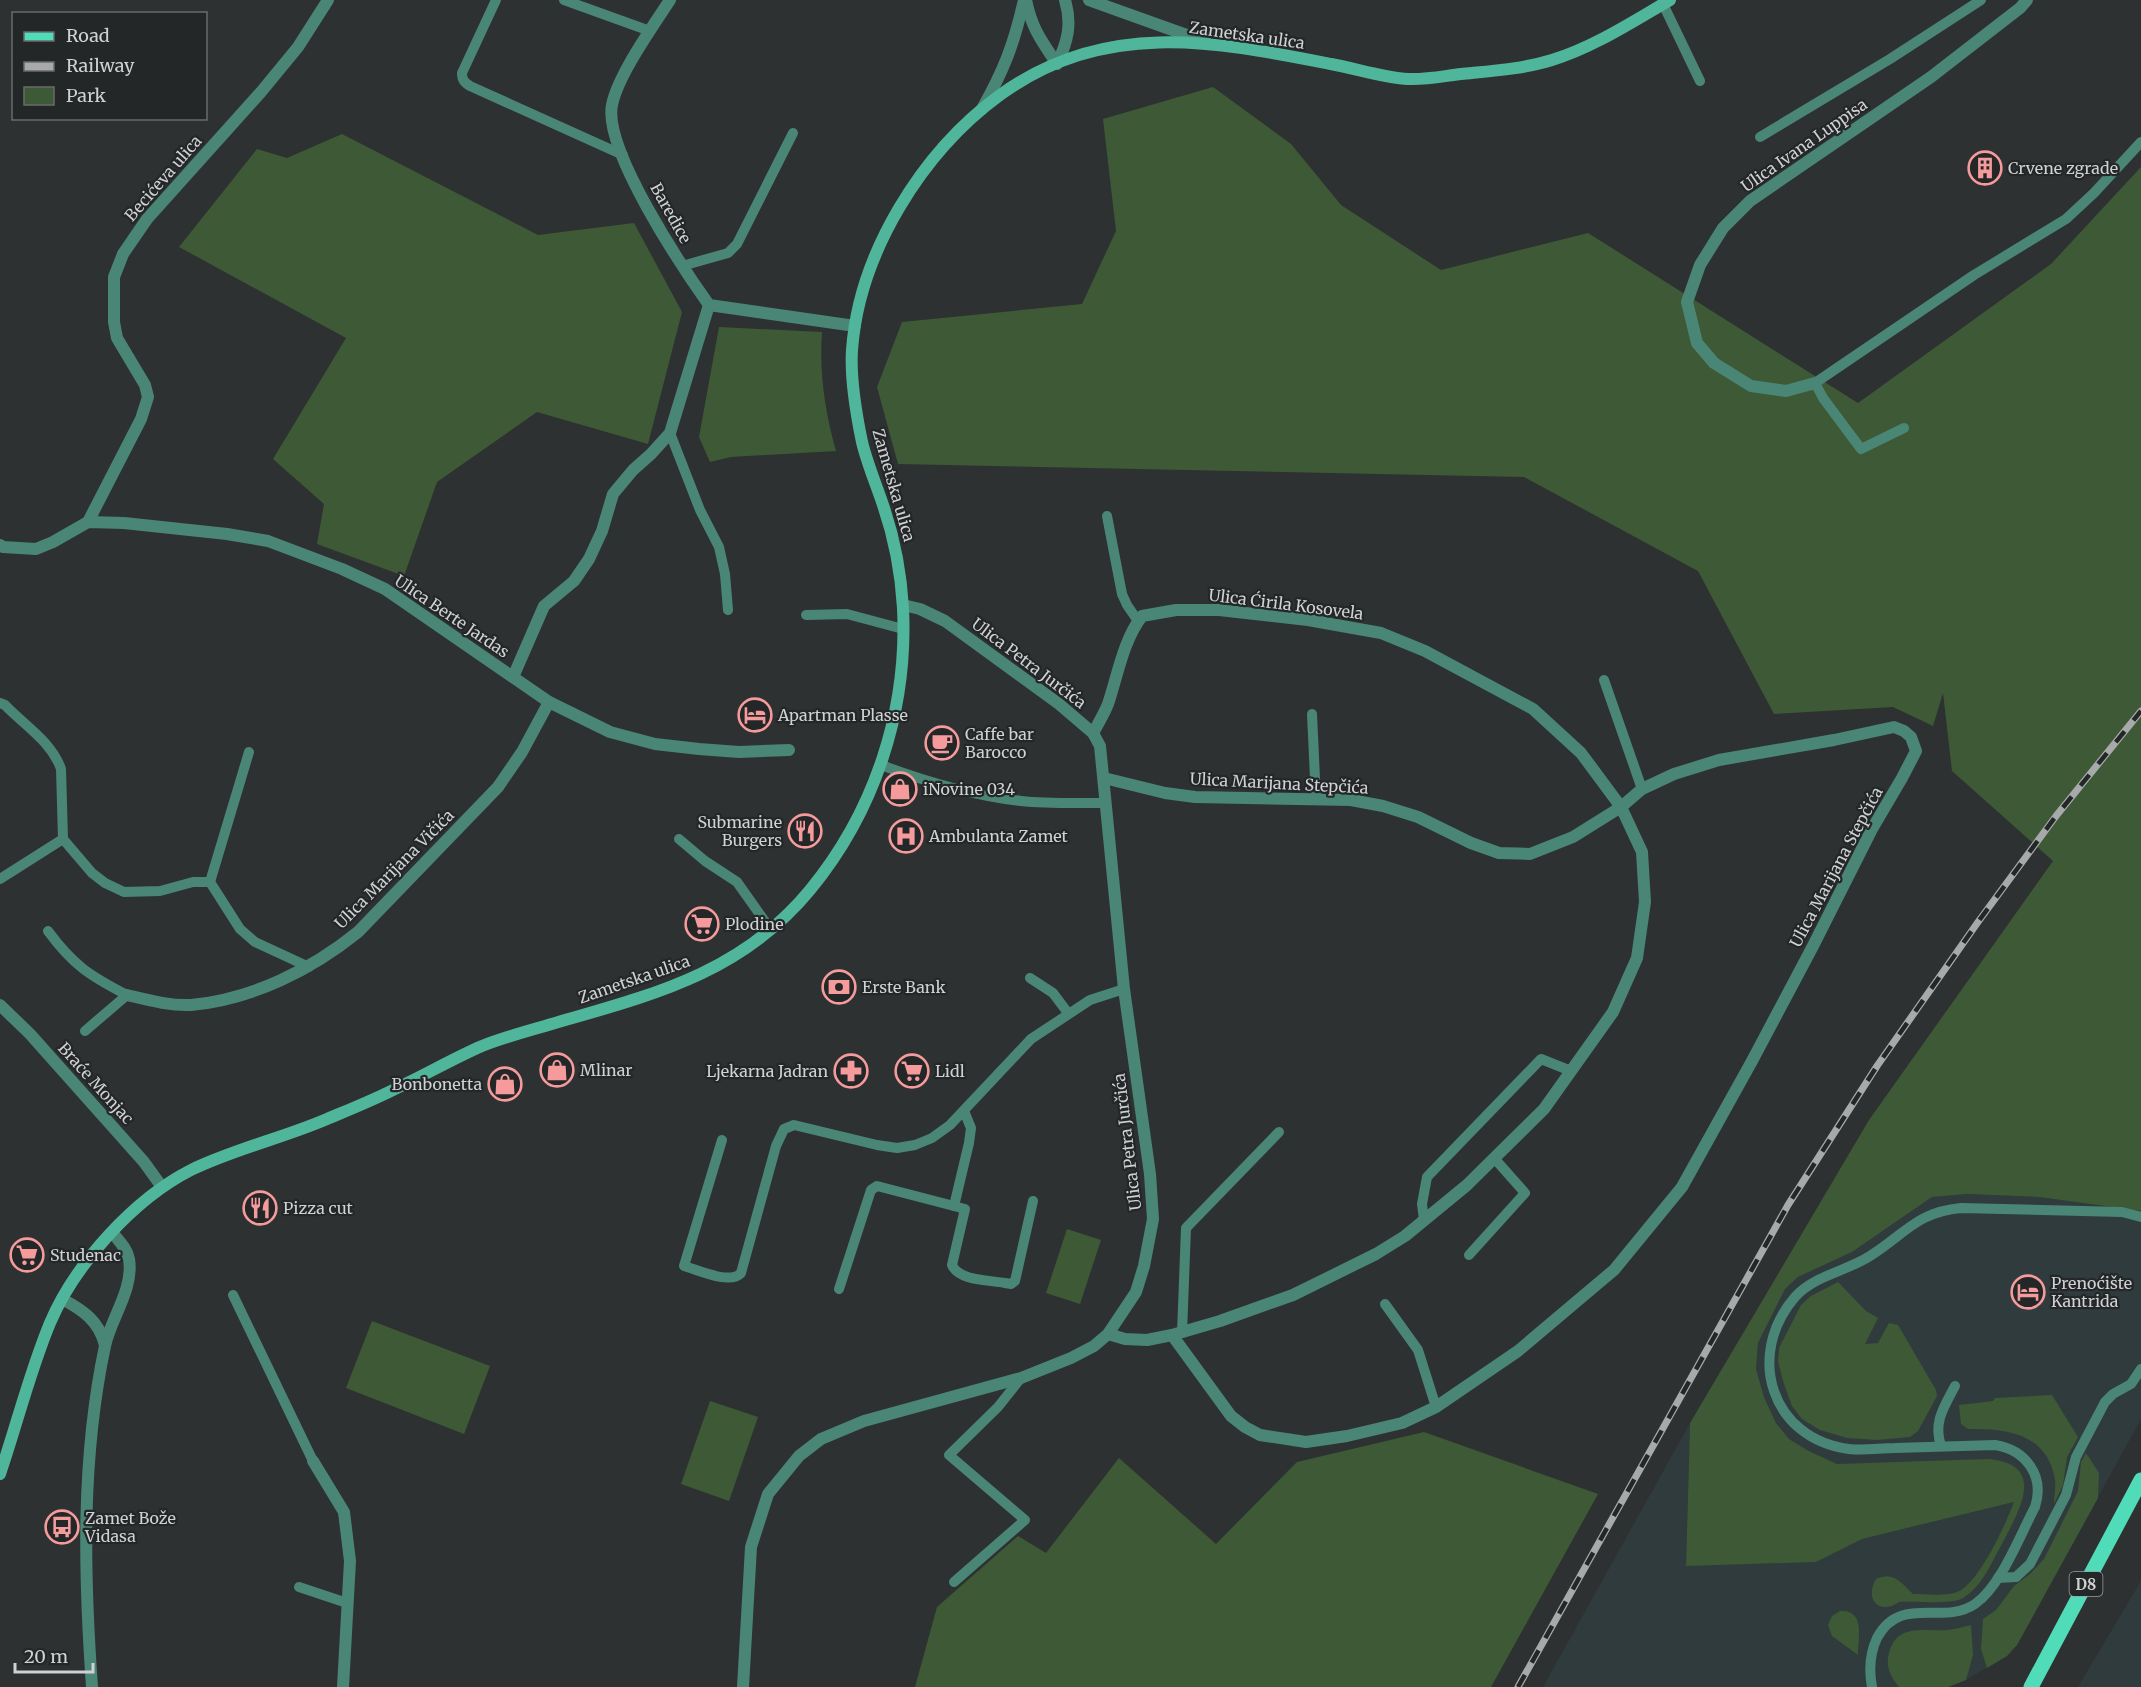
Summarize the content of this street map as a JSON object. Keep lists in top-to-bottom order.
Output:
{
  "streets": {
    "main road": ["Zametska ulica", "D8"],
    "street": [
      "Ulica Ivana Luppisa",
      "Becićeva ulica",
      "Baredice",
      "Ulica Ćirila Kosovela",
      "Ulica Berte Jardas",
      "Ulica Petra Jurčića",
      "Ulica Marijana Stepčića",
      "Ulica Marijana Vičića",
      "Braće Monjac"
    ]
  },
  "crossings": [
    ["Zametska ulica", "Ulica Petra Jurčića"],
    ["Zametska ulica", "Braće Monjac"],
    ["Becićeva ulica", "Ulica Berte Jardas"],
    ["Ulica Ćirila Kosovela", "Ulica Petra Jurčića"],
    ["Ulica Ćirila Kosovela", "Ulica Marijana Stepčića"],
    ["Ulica Berte Jardas", "Ulica Marijana Vičića"],
    ["Ulica Petra Jurčića", "Ulica Marijana Stepčića"]
  ],
  "places": {
    "building": ["Crvene zgrade"],
    "hotel": ["Apartman Plasse", "Prenoćište Kantrida"],
    "cafe": ["Caffe bar Barocco"],
    "shop": ["iNovine 034", "Mlinar", "Bonbonetta"],
    "restaurant": ["Submarine Burgers", "Pizza cut"],
    "hospital": ["Ambulanta Zamet"],
    "supermarket": ["Plodine", "Lidl", "Studenac"],
    "bank": ["Erste Bank"],
    "pharmacy": ["Ljekarna Jadran"],
    "bus stop": ["Zamet Bože Vidasa"]
  },
  "legend": ["Road", "Railway", "Park"],
  "scale_bar": "20 m"
}
